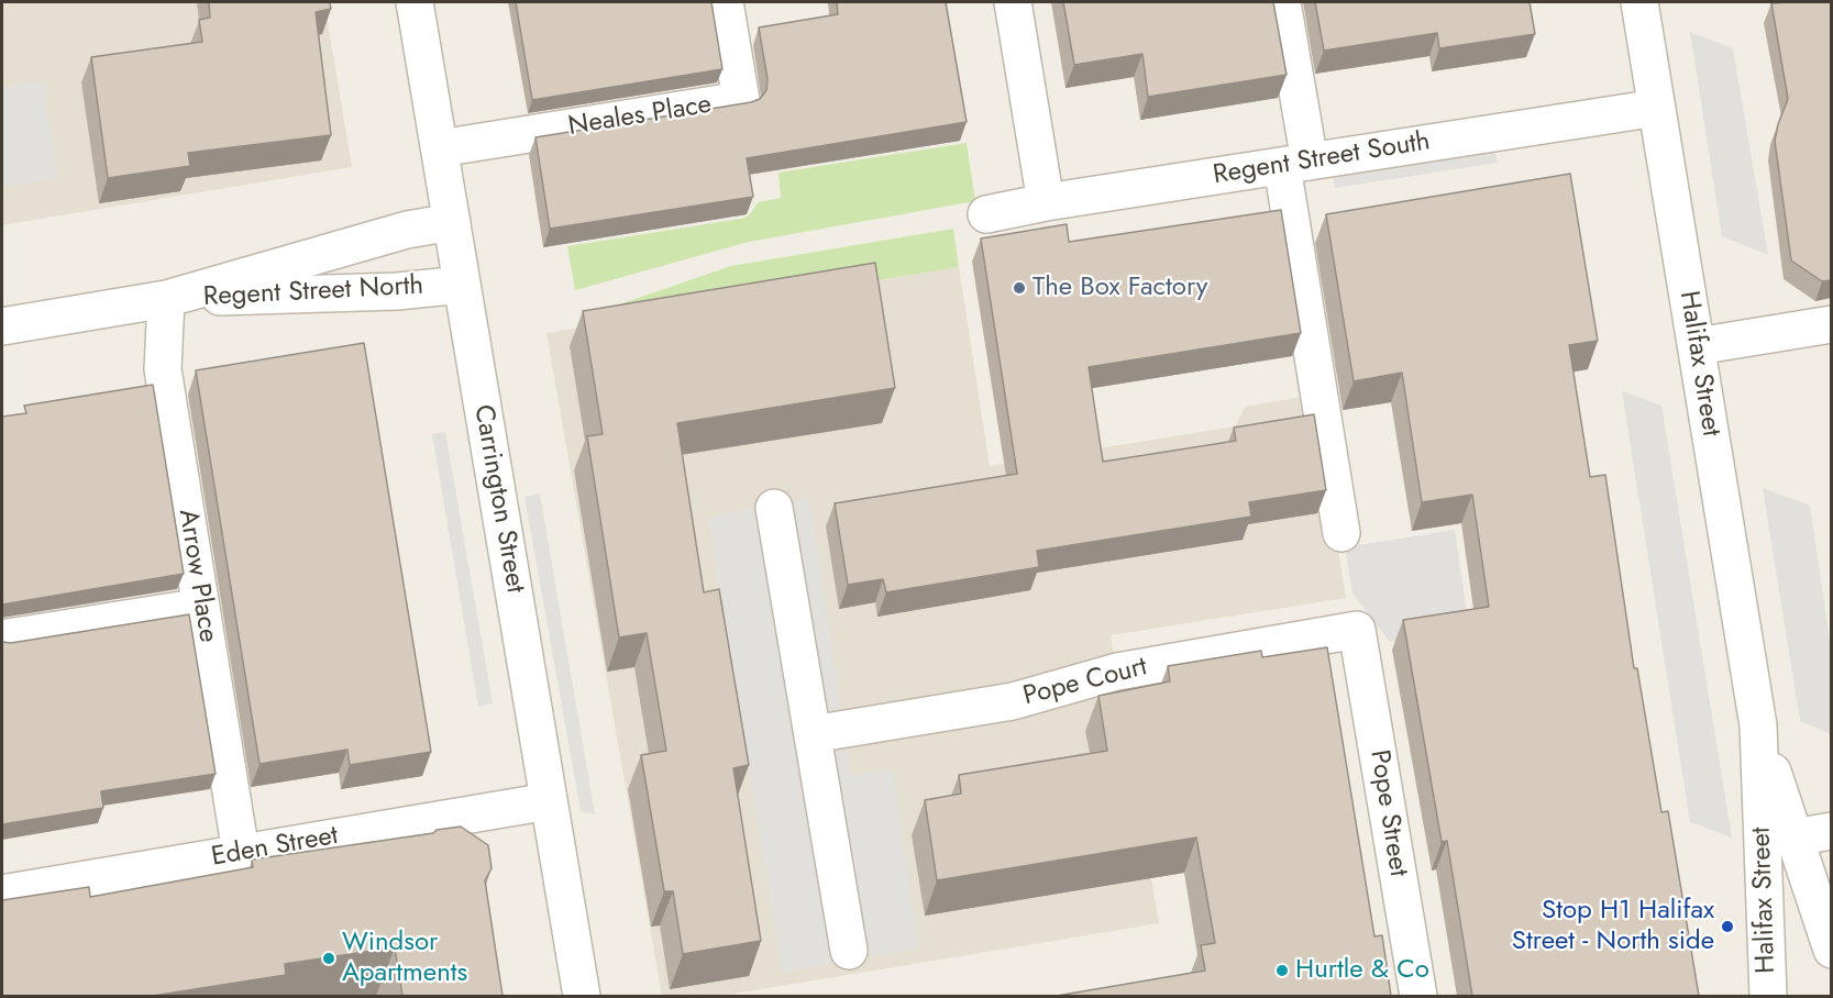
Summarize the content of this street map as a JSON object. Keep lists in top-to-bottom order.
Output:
{
  "streets": {
    "street": [
      "Neales Place",
      "Regent Street South",
      "Regent Street North",
      "Halifax Street",
      "Carrington Street",
      "Arrow Place",
      "Pope Court",
      "Pope Street",
      "Eden Street"
    ]
  },
  "crossings": [
    ["Neales Place", "Carrington Street"],
    ["Regent Street South", "Halifax Street"],
    ["Regent Street North", "Carrington Street"],
    ["Regent Street North", "Arrow Place"],
    ["Carrington Street", "Eden Street"],
    ["Arrow Place", "Eden Street"],
    ["Pope Court", "Pope Street"]
  ],
  "places": [
    "The Box Factory",
    "Stop H1 Halifax Street - North side",
    "Windsor Apartments",
    "Hurtle & Co"
  ]
}
